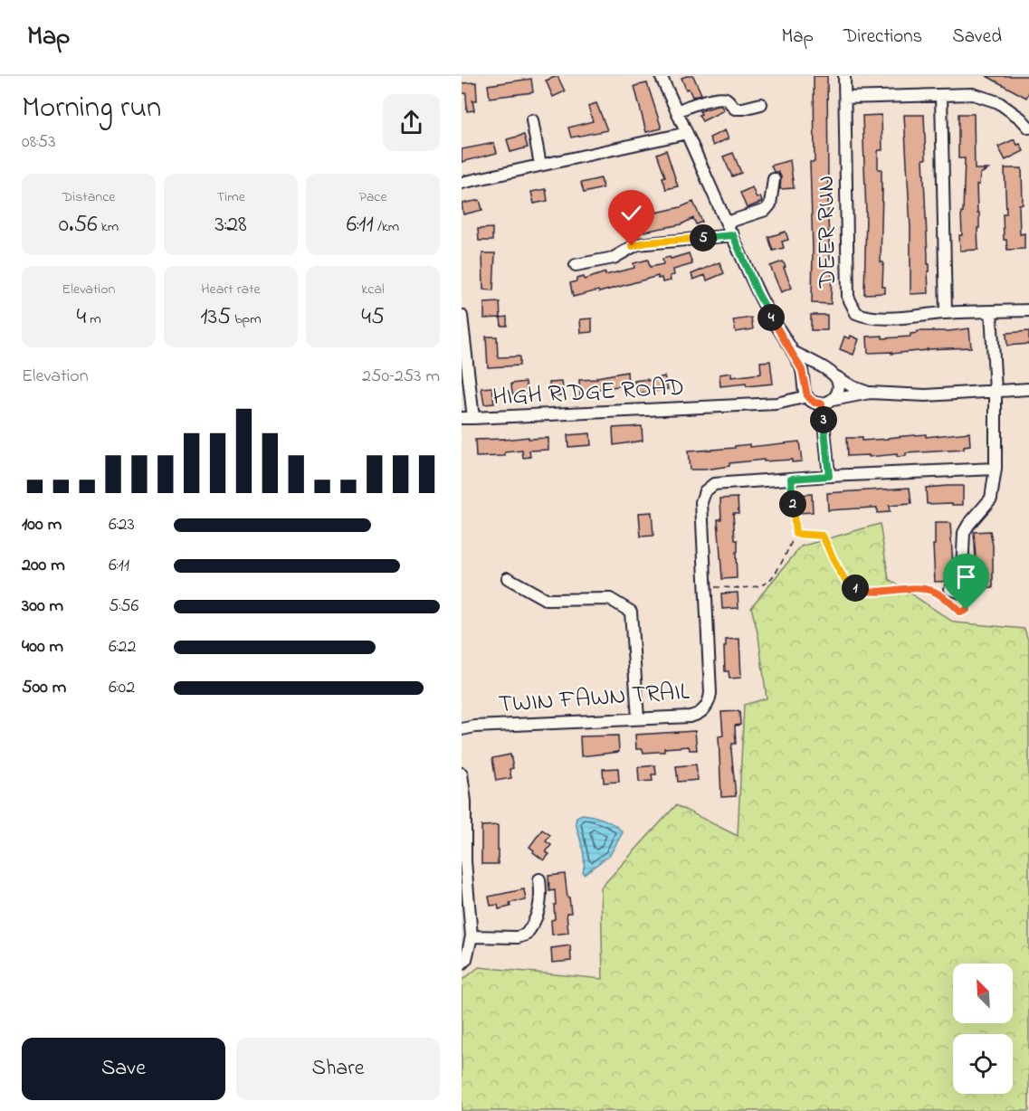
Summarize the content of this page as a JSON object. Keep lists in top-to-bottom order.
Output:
{
  "streets": {
    "street": ["DEER RUN", "HIGH RIDGE ROAD", "TWIN FAWN TRAIL"]
  },
  "north": "top left",
  "page": {
    "header": "Map",
    "nav": ["Map", "Directions", "Saved"],
    "heading": ["Morning run", "08:53"],
    "stats": [
      ["Distance", "0.56 km"],
      ["Time", "3:28"],
      ["Pace", "6:11 /km"],
      ["Elevation", "4 m"],
      ["Heart rate", "135 bpm"],
      ["kcal", "45"]
    ],
    "pins": [
      "5",
      "4",
      "3",
      "2",
      "1"
    ],
    "chart": ["Elevation", "250–253 m"],
    "list": [
      {
        "name": "100 m",
        "note": "6:23"
      },
      {
        "name": "200 m",
        "note": "6:11"
      },
      {
        "name": "300 m",
        "note": "5:56"
      },
      {
        "name": "400 m",
        "note": "6:22"
      },
      {
        "name": "500 m",
        "note": "6:02"
      }
    ],
    "buttons": ["Save", "Share"]
  }
}
